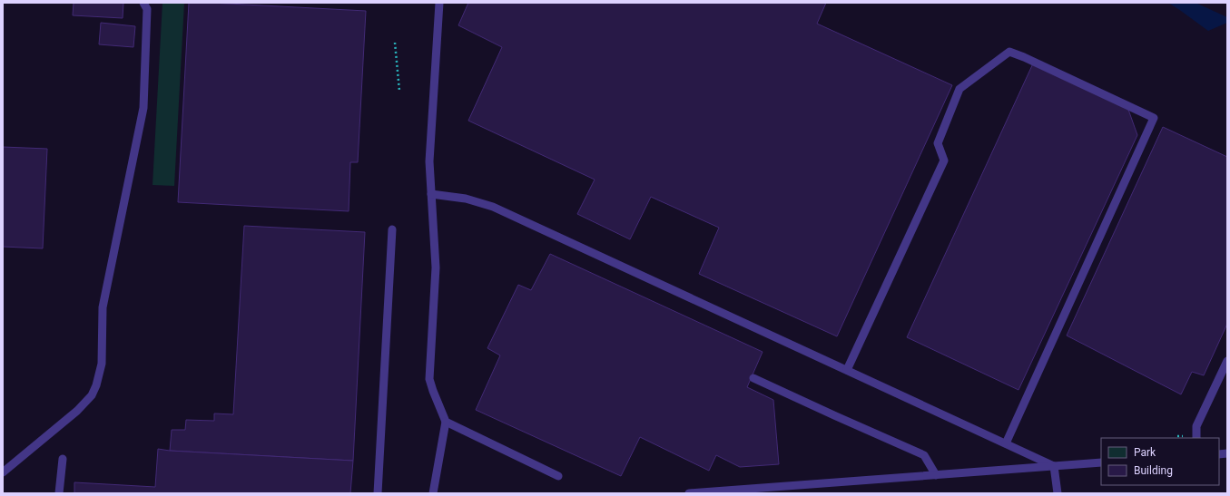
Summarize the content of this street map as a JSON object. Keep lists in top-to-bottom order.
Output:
{
  "legend": ["Park", "Building"]
}
